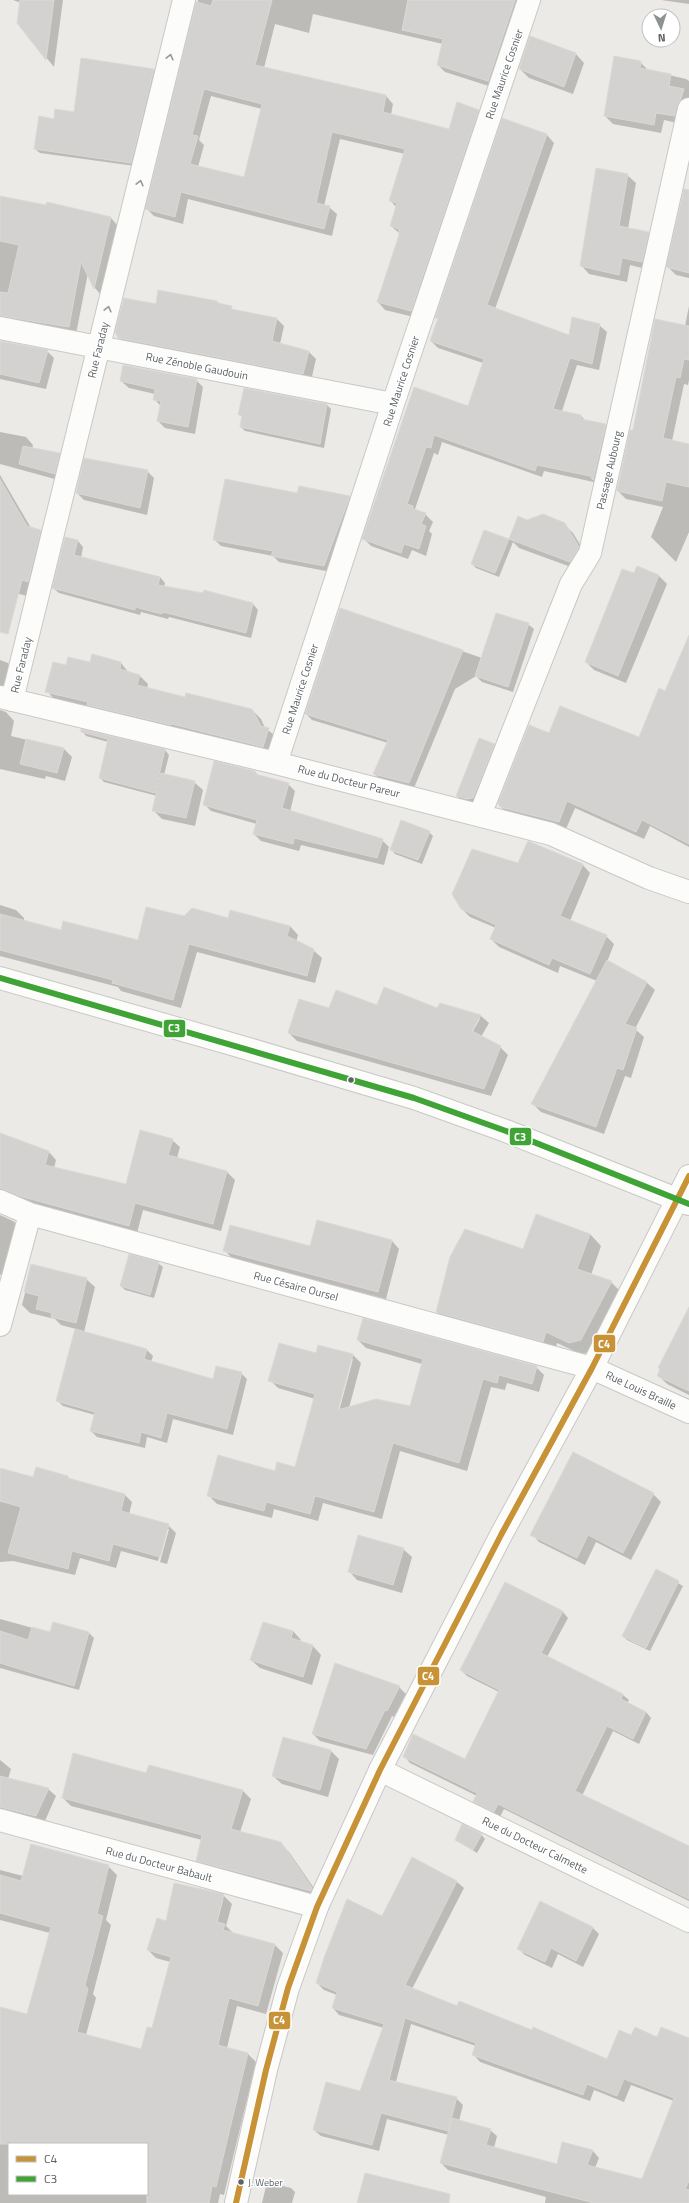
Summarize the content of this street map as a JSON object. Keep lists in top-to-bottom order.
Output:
{
  "streets": {
    "street": [
      "Rue Maurice Cosnier",
      "Rue Faraday",
      "Rue Zénoble Gaudouin",
      "Passage Aubourg",
      "Rue du Docteur Pareur",
      "Rue Césaire Oursel",
      "Rue Louis Braille",
      "Rue du Docteur Calmette",
      "Rue du Docteur Babault"
    ]
  },
  "crossings": [
    ["Rue Maurice Cosnier", "Rue Zénoble Gaudouin"],
    ["Rue Maurice Cosnier", "Rue du Docteur Pareur"],
    ["Rue Faraday", "Rue Zénoble Gaudouin"],
    ["Rue Faraday", "Rue du Docteur Pareur"],
    ["Passage Aubourg", "Rue du Docteur Pareur"],
    ["Rue Césaire Oursel", "Rue Louis Braille"]
  ],
  "one_way": ["Rue Faraday"],
  "places": ["J. Weber"],
  "lines": ["transit line C3", "transit line C4"],
  "legend": ["C4", "C3"],
  "north": "bottom"
}
